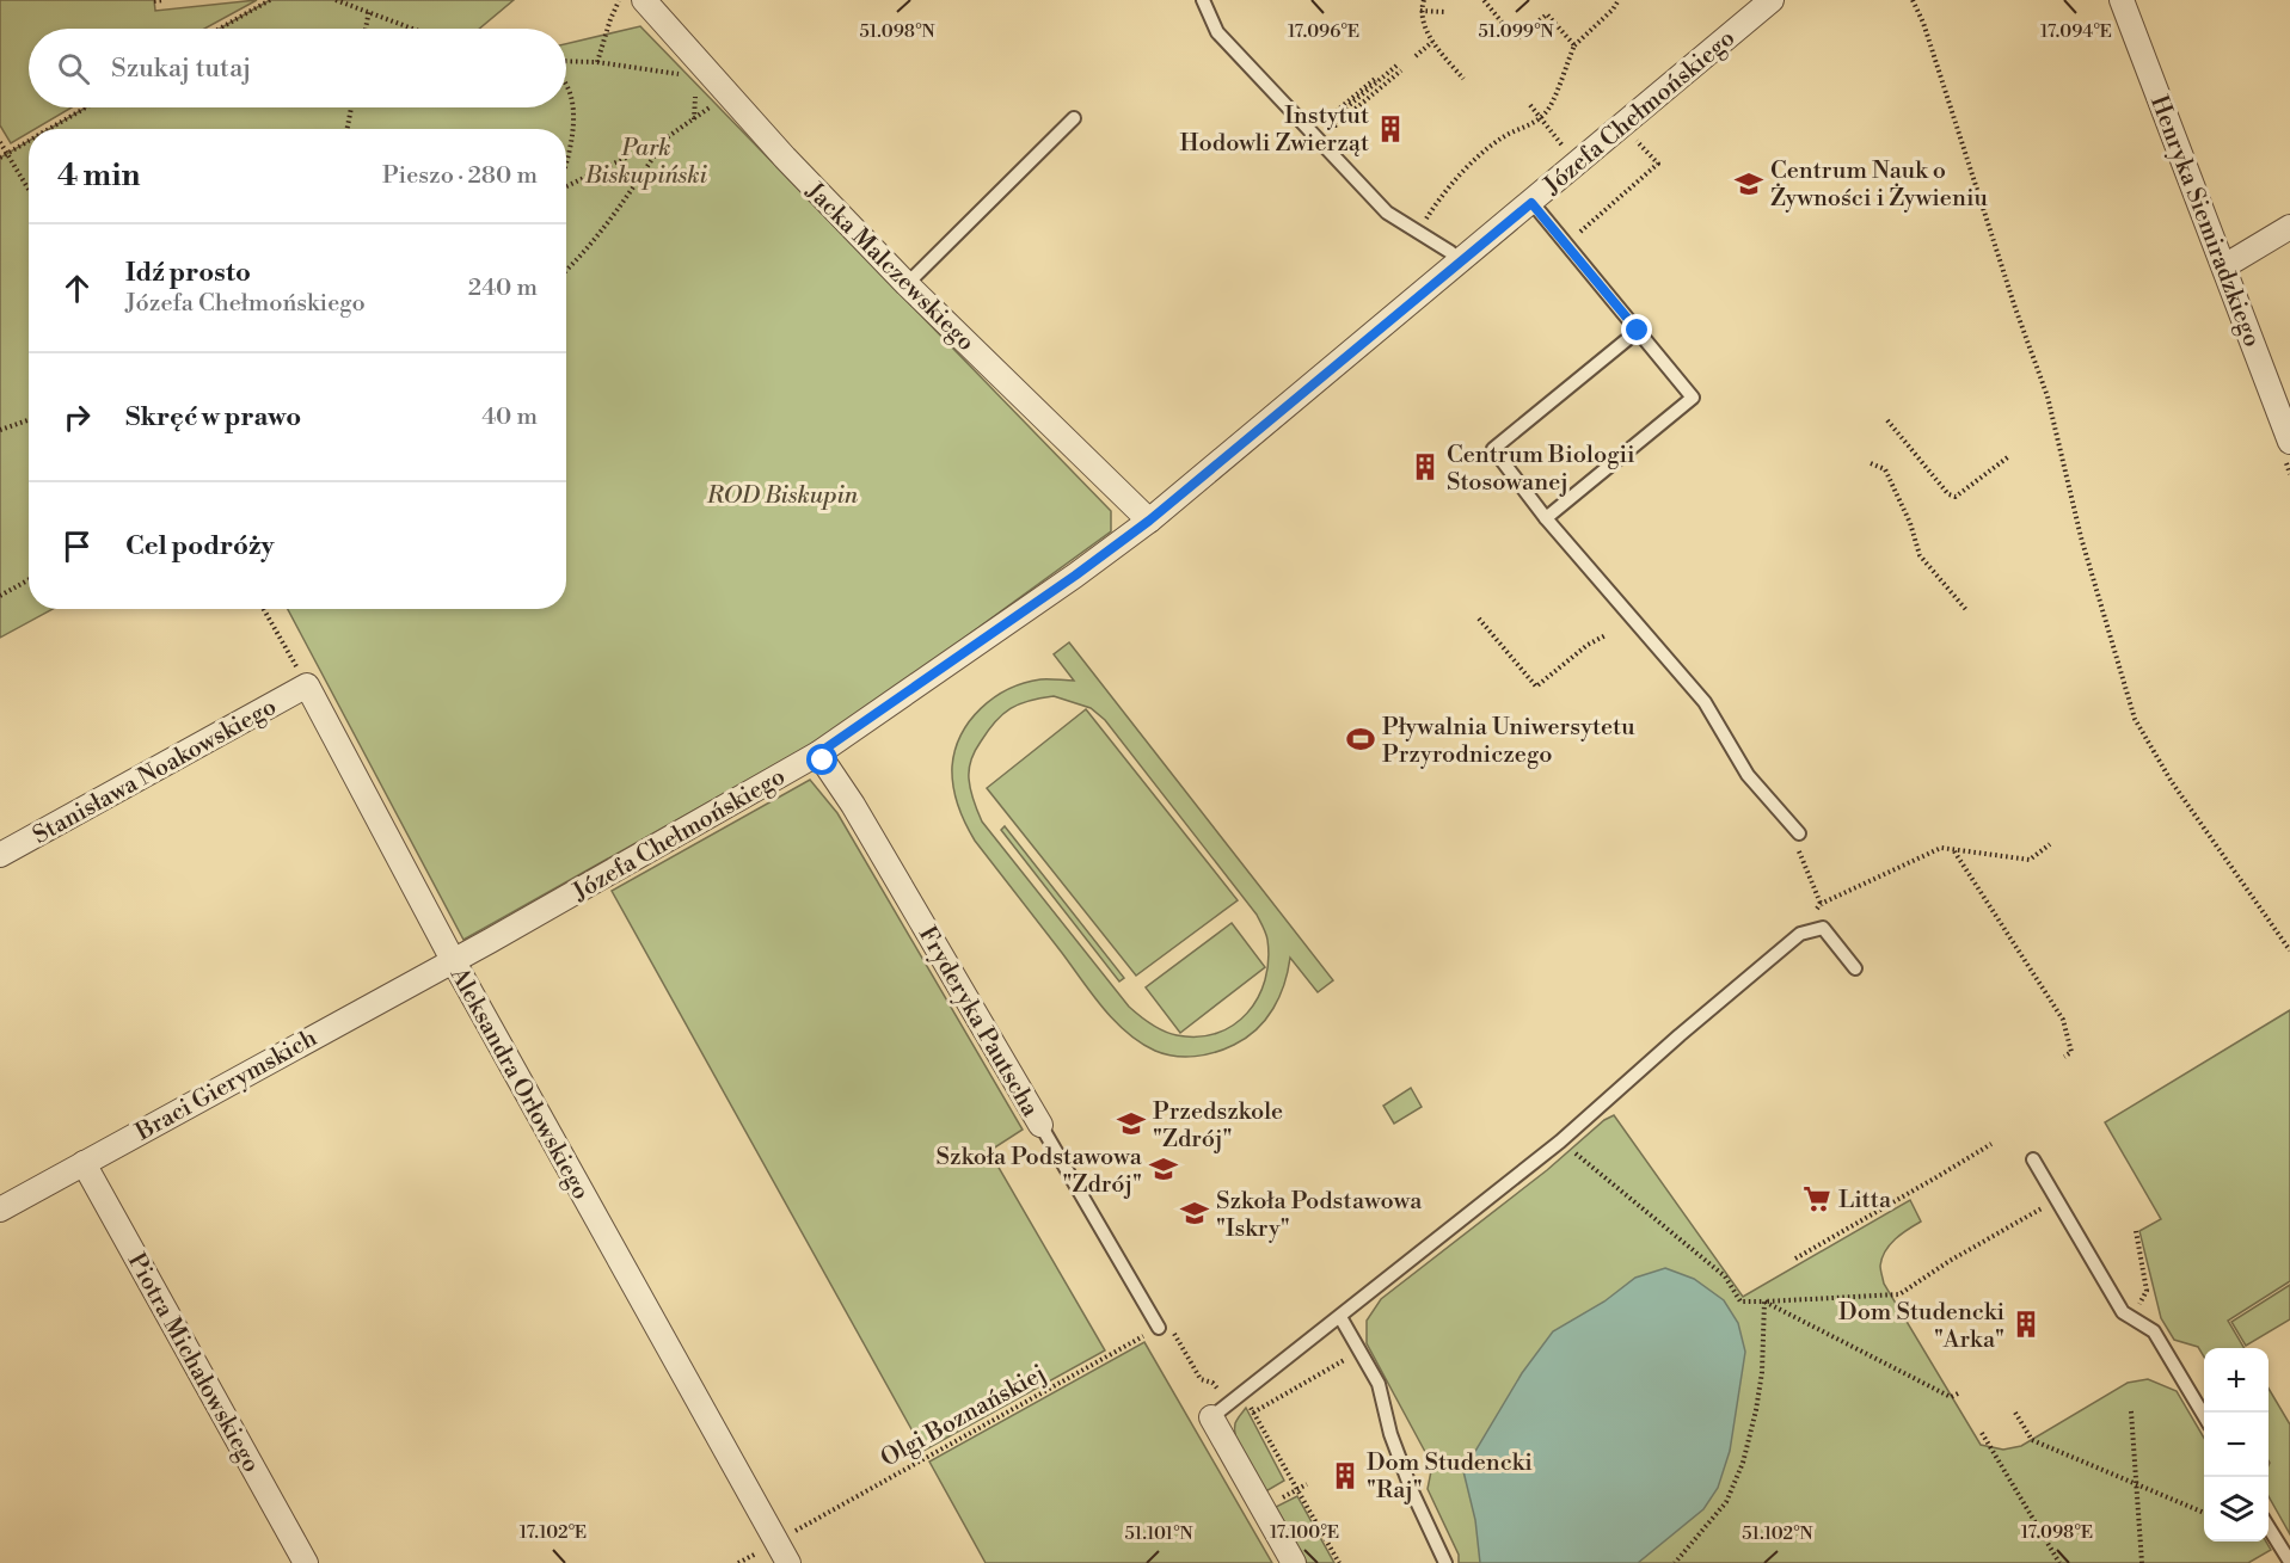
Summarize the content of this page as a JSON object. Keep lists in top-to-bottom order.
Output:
{
  "streets": {
    "street": [
      "Józefa Chełmońskiego",
      "Henryka Siemiradzkiego",
      "Jacka Malczewskiego",
      "Stanisława Noakowskiego",
      "Fryderyka Pautscha",
      "Aleksandra Orłowskiego",
      "Braci Gierymskich",
      "Piotra Michałowskiego"
    ],
    "path": ["Olgi Boznańskiej"]
  },
  "crossings": [
    ["Józefa Chełmońskiego", "Jacka Malczewskiego"],
    ["Józefa Chełmońskiego", "Fryderyka Pautscha"],
    ["Józefa Chełmońskiego", "Aleksandra Orłowskiego"],
    ["Józefa Chełmońskiego", "Braci Gierymskich"],
    ["Stanisława Noakowskiego", "Aleksandra Orłowskiego"],
    ["Fryderyka Pautscha", "Olgi Boznańskiej"],
    ["Aleksandra Orłowskiego", "Braci Gierymskich"],
    ["Braci Gierymskich", "Piotra Michałowskiego"]
  ],
  "parks": ["Park Biskupiński", "ROD Biskupin"],
  "places": {
    "building": [
      "Instytut Hodowli Zwierząt",
      "Centrum Biologii Stosowanej",
      "Dom Studencki \"Arka\"",
      "Dom Studencki \"Raj\""
    ],
    "school or university": [
      "Centrum Nauk o Żywności i Żywieniu",
      "Przedszkole \"Zdrój\"",
      "Szkoła Podstawowa \"Zdrój\"",
      "Szkoła Podstawowa \"Iskry\""
    ],
    "sports": ["Pływalnia Uniwersytetu Przyrodniczego"],
    "supermarket": ["Litta"]
  },
  "page": {
    "search": "Szukaj tutaj",
    "heading": ["4 min", "Pieszo · 280 m"],
    "list": [
      ["Idź prosto", "Józefa Chełmońskiego", "240 m"],
      ["Skręć w prawo", "40 m"],
      "Cel podróży"
    ],
    "map_buttons": ["+", "−"]
  },
  "coordinates": [
    "51.098°N",
    "51.099°N",
    "17.094°E",
    "17.096°E",
    "17.102°E",
    "17.100°E",
    "17.098°E",
    "51.101°N",
    "51.102°N"
  ]
}
